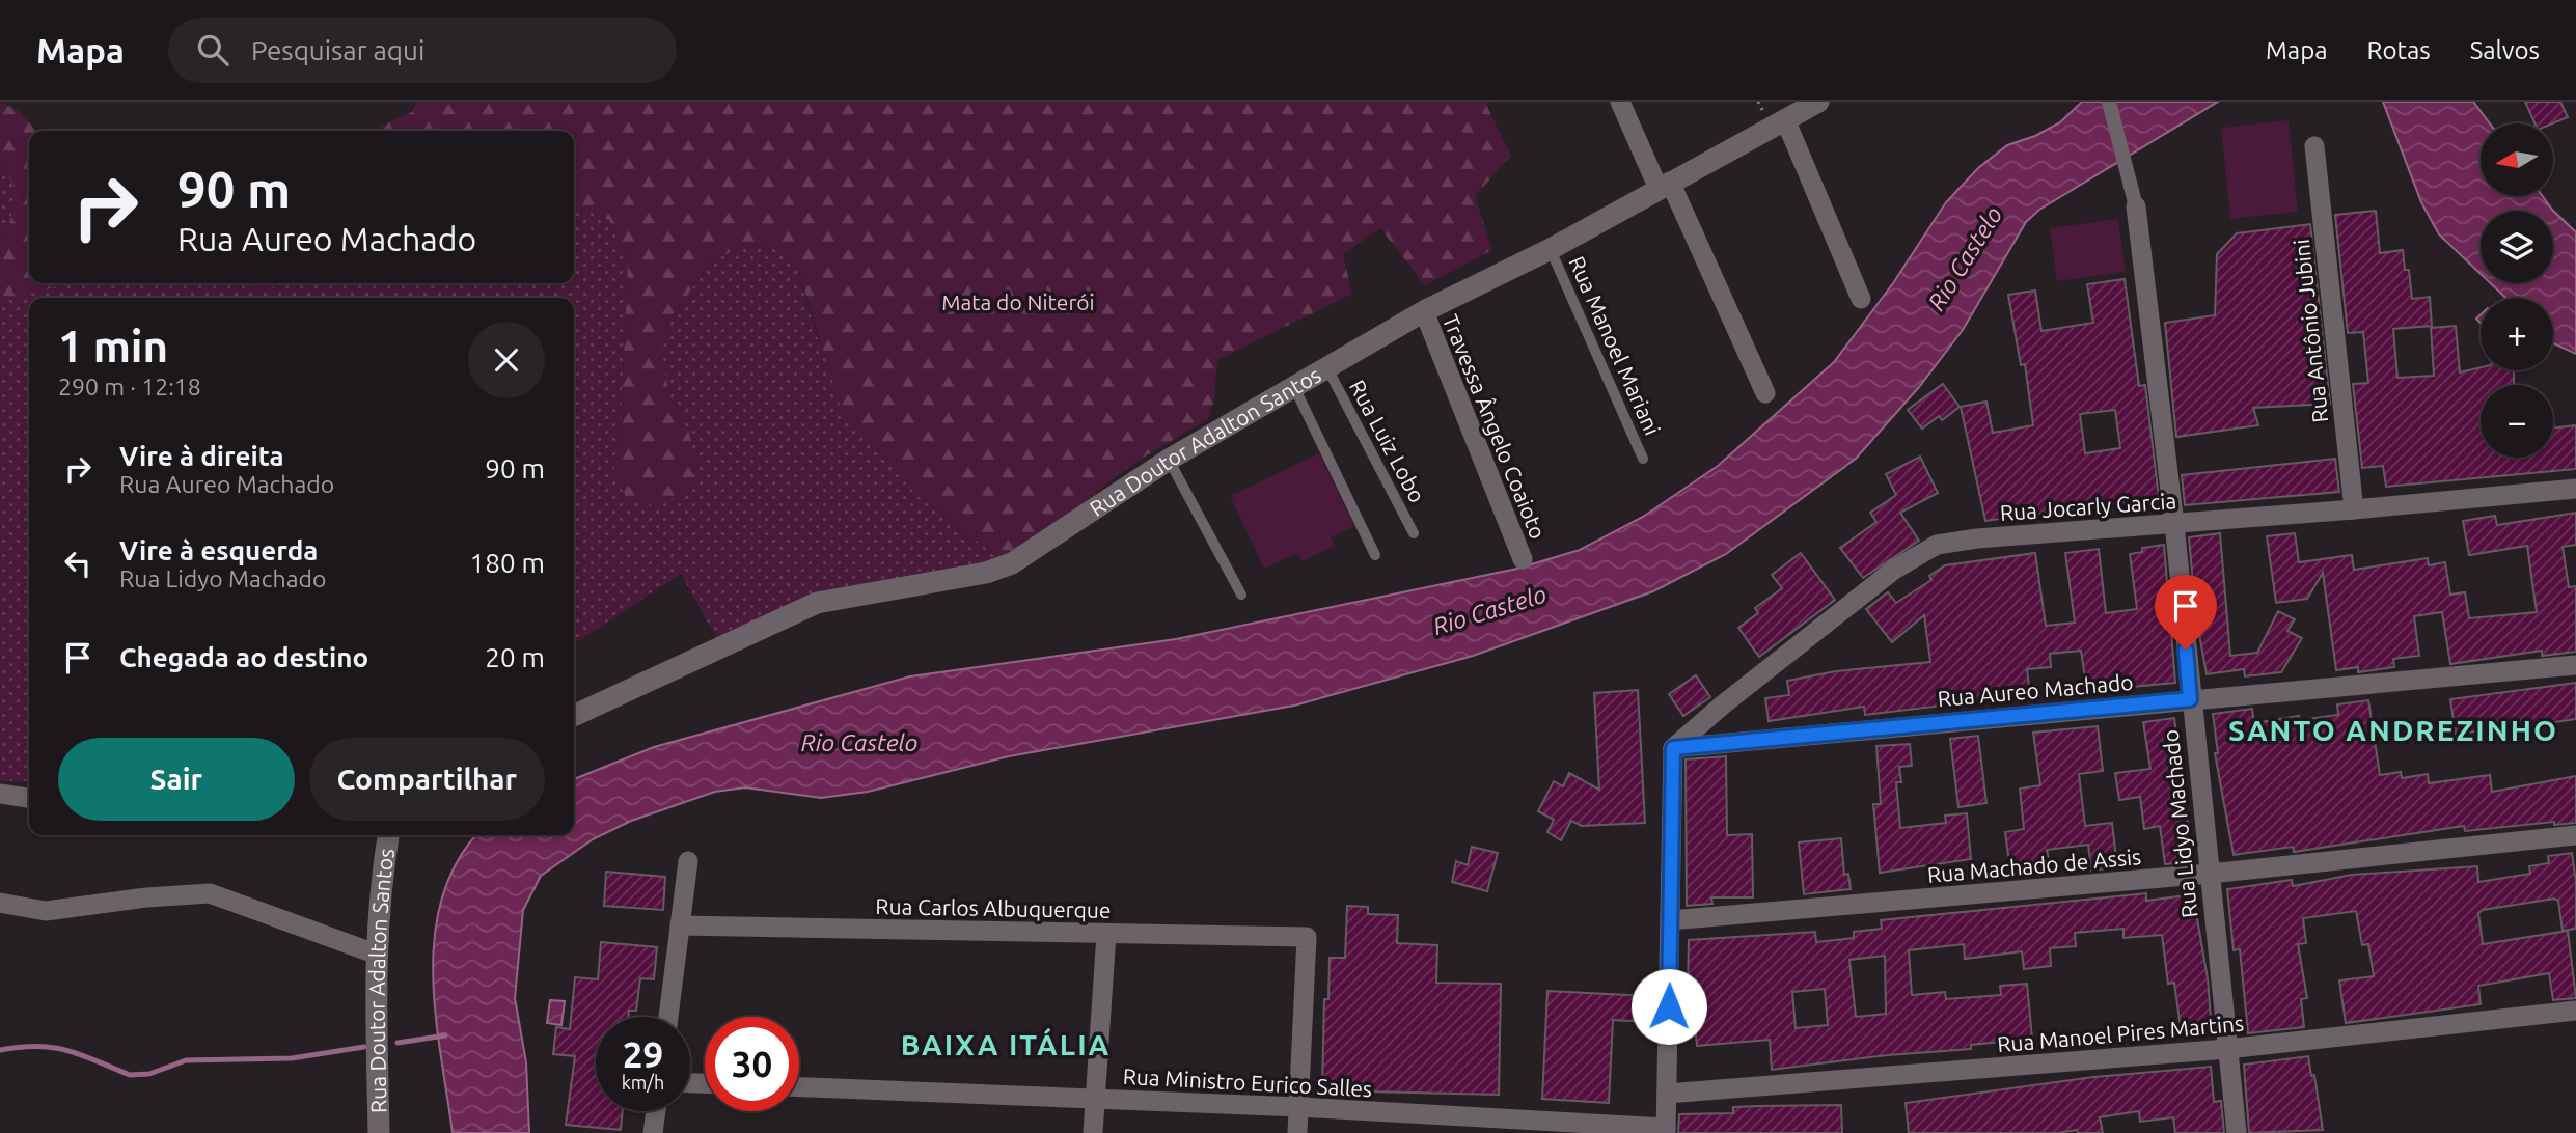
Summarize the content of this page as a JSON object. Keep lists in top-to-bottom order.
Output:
{
  "streets": {
    "main road": ["Rua Doutor Adalton Santos"],
    "street": [
      "Rua Antônio Jubini",
      "Travessa Ângelo Coaioto",
      "Rua Jocarly Garcia",
      "Rua Aureo Machado",
      "Rua Lidyo Machado",
      "Rua Machado de Assis",
      "Rua Carlos Albuquerque",
      "Rua Manoel Pires Martins",
      "Rua Ministro Eurico Salles"
    ],
    "lane": ["Rua Manoel Mariani", "Rua Luiz Lobo"]
  },
  "crossings": [
    ["Rua Antônio Jubini", "Rua Jocarly Garcia"],
    ["Rua Manoel Mariani", "Rua Doutor Adalton Santos"],
    ["Travessa Ângelo Coaioto", "Rua Doutor Adalton Santos"],
    ["Rua Luiz Lobo", "Rua Doutor Adalton Santos"],
    ["Rua Jocarly Garcia", "Rua Aureo Machado"],
    ["Rua Jocarly Garcia", "Rua Lidyo Machado"],
    ["Rua Aureo Machado", "Rua Lidyo Machado"],
    ["Rua Lidyo Machado", "Rua Machado de Assis"],
    ["Rua Lidyo Machado", "Rua Manoel Pires Martins"],
    ["Rua Carlos Albuquerque", "Rua Ministro Eurico Salles"]
  ],
  "districts": ["SANTO ANDREZINHO", "BAIXA ITÁLIA"],
  "water": ["Rio Castelo"],
  "parks": ["Mata do Niterói"],
  "north": "left",
  "page": {
    "header": "Mapa",
    "search": "Pesquisar aqui",
    "nav": ["Mapa", "Rotas", "Salvos"],
    "map_buttons": ["+", "−"],
    "turn": ["90 m", "Rua Aureo Machado"],
    "heading": ["1 min", "290 m · 12:18"],
    "list": [
      {
        "name": "Vire à direita",
        "note": "Rua Aureo Machado",
        "value": "90 m"
      },
      {
        "name": "Vire à esquerda",
        "note": "Rua Lidyo Machado",
        "value": "180 m"
      },
      {
        "name": "Chegada ao destino",
        "value": "20 m"
      }
    ],
    "buttons": ["Sair", "Compartilhar"],
    "speed": "29 km/h",
    "limit": "30"
  }
}
